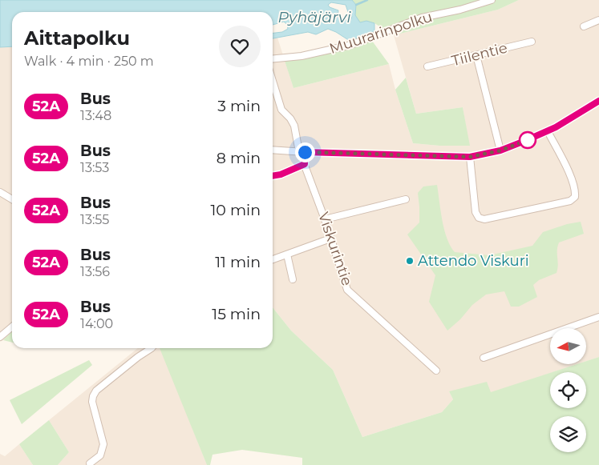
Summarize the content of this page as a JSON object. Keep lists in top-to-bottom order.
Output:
{
  "streets": {
    "street": ["Muurarinpolku", "Tiilentie", "Viskurintie"]
  },
  "water": ["Pyhäjärvi"],
  "places": ["Attendo Viskuri"],
  "lines": ["bus line 52A"],
  "north": "left",
  "page": {
    "heading": ["Aittapolku", "Walk · 4 min · 250 m"],
    "list": [
      {
        "mark": "52A",
        "name": "Bus",
        "note": "13:48",
        "value": "3 min"
      },
      {
        "mark": "52A",
        "name": "Bus",
        "note": "13:53",
        "value": "8 min"
      },
      {
        "mark": "52A",
        "name": "Bus",
        "note": "13:55",
        "value": "10 min"
      },
      {
        "mark": "52A",
        "name": "Bus",
        "note": "13:56",
        "value": "11 min"
      },
      {
        "mark": "52A",
        "name": "Bus",
        "note": "14:00",
        "value": "15 min"
      }
    ]
  }
}
